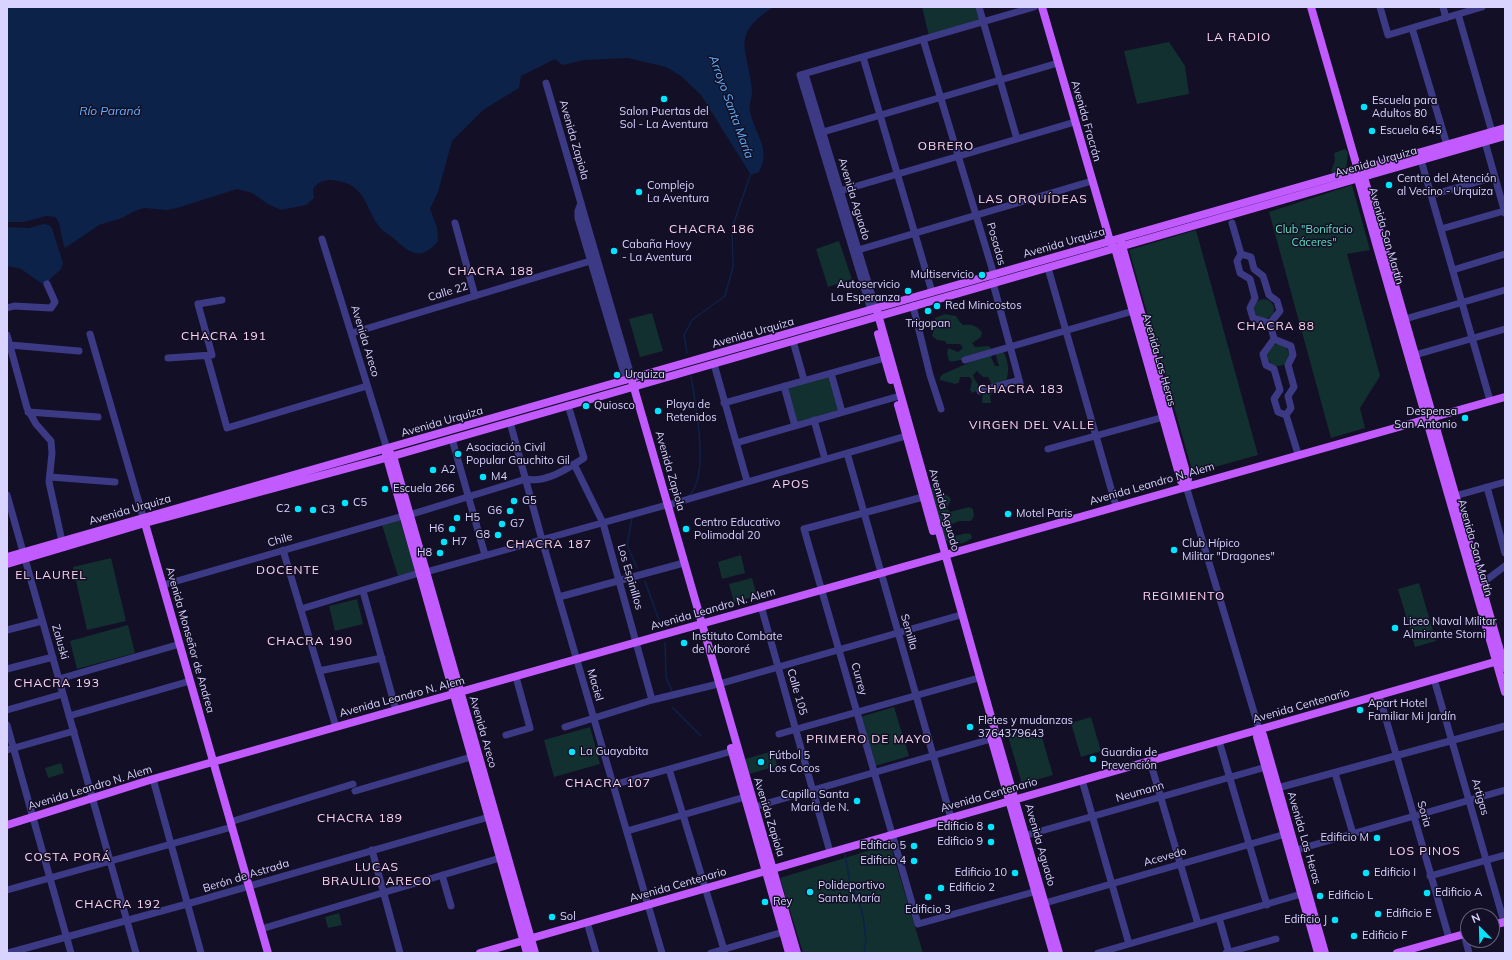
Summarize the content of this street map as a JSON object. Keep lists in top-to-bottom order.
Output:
{
  "streets": {
    "main road": [
      "Avenida Fracrán",
      "Avenida Zapiola",
      "Avenida Urquiza",
      "Avenida Aguado",
      "Avenida San Martín",
      "Avenida Areco",
      "Avenida Las Heras",
      "Avenida Leandro N. Alem",
      "Avenida Monseñor de Andrea",
      "Avenida Centenario"
    ],
    "street": [
      "Posadas",
      "Calle 22",
      "Chile",
      "Los Espinillos",
      "Semilla",
      "Zaluski",
      "Currey",
      "Maciel",
      "Calle 105",
      "Neumann",
      "Artigas",
      "Soria",
      "Acevedo",
      "Berón de Astrada"
    ]
  },
  "crossings": [
    ["Avenida Fracrán", "Avenida Urquiza"],
    ["Avenida Fracrán", "Avenida Las Heras"],
    ["Avenida Zapiola", "Avenida Urquiza"],
    ["Avenida Zapiola", "Calle 22"],
    ["Avenida Zapiola", "Avenida Leandro N. Alem"],
    ["Avenida Zapiola", "Avenida Centenario"],
    ["Avenida Urquiza", "Avenida Aguado"],
    ["Avenida Urquiza", "Avenida San Martín"],
    ["Avenida Urquiza", "Posadas"],
    ["Avenida Urquiza", "Avenida Areco"],
    ["Avenida Urquiza", "Avenida Las Heras"],
    ["Avenida Urquiza", "Chile"],
    ["Avenida Urquiza", "Avenida Monseñor de Andrea"],
    ["Avenida Urquiza", "Zaluski"],
    ["Avenida Urquiza", "Maciel"],
    ["Avenida Aguado", "Avenida Leandro N. Alem"],
    ["Avenida Aguado", "Currey"],
    ["Avenida Aguado", "Avenida Centenario"],
    ["Avenida Aguado", "Neumann"],
    ["Avenida Aguado", "Acevedo"],
    ["Avenida San Martín", "Avenida Leandro N. Alem"],
    ["Avenida San Martín", "Avenida Centenario"],
    ["Calle 22", "Avenida Areco"],
    ["Avenida Areco", "Avenida Leandro N. Alem"],
    ["Avenida Areco", "Chile"],
    ["Avenida Areco", "Avenida Centenario"],
    ["Avenida Areco", "Berón de Astrada"],
    ["Avenida Las Heras", "Avenida Leandro N. Alem"],
    ["Avenida Las Heras", "Avenida Centenario"],
    ["Avenida Las Heras", "Neumann"],
    ["Avenida Las Heras", "Acevedo"],
    ["Avenida Leandro N. Alem", "Los Espinillos"],
    ["Avenida Leandro N. Alem", "Semilla"],
    ["Avenida Leandro N. Alem", "Avenida Monseñor de Andrea"],
    ["Avenida Leandro N. Alem", "Zaluski"],
    ["Avenida Leandro N. Alem", "Currey"],
    ["Avenida Leandro N. Alem", "Maciel"],
    ["Avenida Leandro N. Alem", "Calle 105"],
    ["Chile", "Los Espinillos"],
    ["Chile", "Avenida Monseñor de Andrea"],
    ["Chile", "Maciel"],
    ["Semilla", "Currey"],
    ["Semilla", "Avenida Centenario"],
    ["Avenida Monseñor de Andrea", "Berón de Astrada"],
    ["Zaluski", "Berón de Astrada"],
    ["Currey", "Avenida Centenario"],
    ["Maciel", "Avenida Centenario"],
    ["Calle 105", "Avenida Centenario"],
    ["Avenida Centenario", "Artigas"],
    ["Avenida Centenario", "Soria"]
  ],
  "districts": [
    "LA RADIO",
    "OBRERO",
    "LAS ORQUÍDEAS",
    "CHACRA 186",
    "CHACRA 188",
    "CHACRA 88",
    "CHACRA 191",
    "CHACRA 183",
    "VIRGEN DEL VALLE",
    "APOS",
    "CHACRA 187",
    "DOCENTE",
    "EL LAUREL",
    "REGIMIENTO",
    "CHACRA 190",
    "CHACRA 193",
    "PRIMERO DE MAYO",
    "CHACRA 107",
    "CHACRA 189",
    "LOS PINOS",
    "COSTA PORÁ",
    "LUCAS BRAULIO ARECO",
    "CHACRA 192"
  ],
  "water": ["Arroyo Santa María", "Río Paraná"],
  "parks": ["Club \"Bonifacio Cáceres\""],
  "places": [
    "Salon Puertas del Sol - La Aventura",
    "Escuela para Adultos 80",
    "Escuela 645",
    "Centro del Atención al Vecino - Urquiza",
    "Complejo La Aventura",
    "Cabaña Hovy - La Aventura",
    "Multiservicio",
    "Autoservicio La Esperanza",
    "Red Minicostos",
    "Trigopan",
    "Urquiza",
    "Quiosco",
    "Playa de Retenidos",
    "Despensa San Antonio",
    "Asociación Civil Popular Gauchito Gil",
    "A2",
    "M4",
    "Escuela 266",
    "G5",
    "C5",
    "C2",
    "C3",
    "G6",
    "Motel Paris",
    "H5",
    "G7",
    "H6",
    "Centro Educativo Polimodal 20",
    "G8",
    "H7",
    "Club Hípico Militar \"Dragones\"",
    "H8",
    "Liceo Naval Militar Almirante Storni",
    "Instituto Combate de Mbororé",
    "Apart Hotel Familiar Mi Jardín",
    "Fletes y mudanzas 3764379643",
    "La Guayabita",
    "Guardia de Prevención",
    "Fútbol 5 Los Cocos",
    "Capilla Santa María de N.",
    "Edificio 8",
    "Edificio M",
    "Edificio 9",
    "Edificio 5",
    "Edificio 4",
    "Edificio 10",
    "Edificio I",
    "Edificio 2",
    "Polideportivo Santa María",
    "Edificio A",
    "Edificio L",
    "Edificio 3",
    "Rey",
    "Edificio E",
    "Sol",
    "Edificio J",
    "Edificio F"
  ],
  "north": "top left"
}
